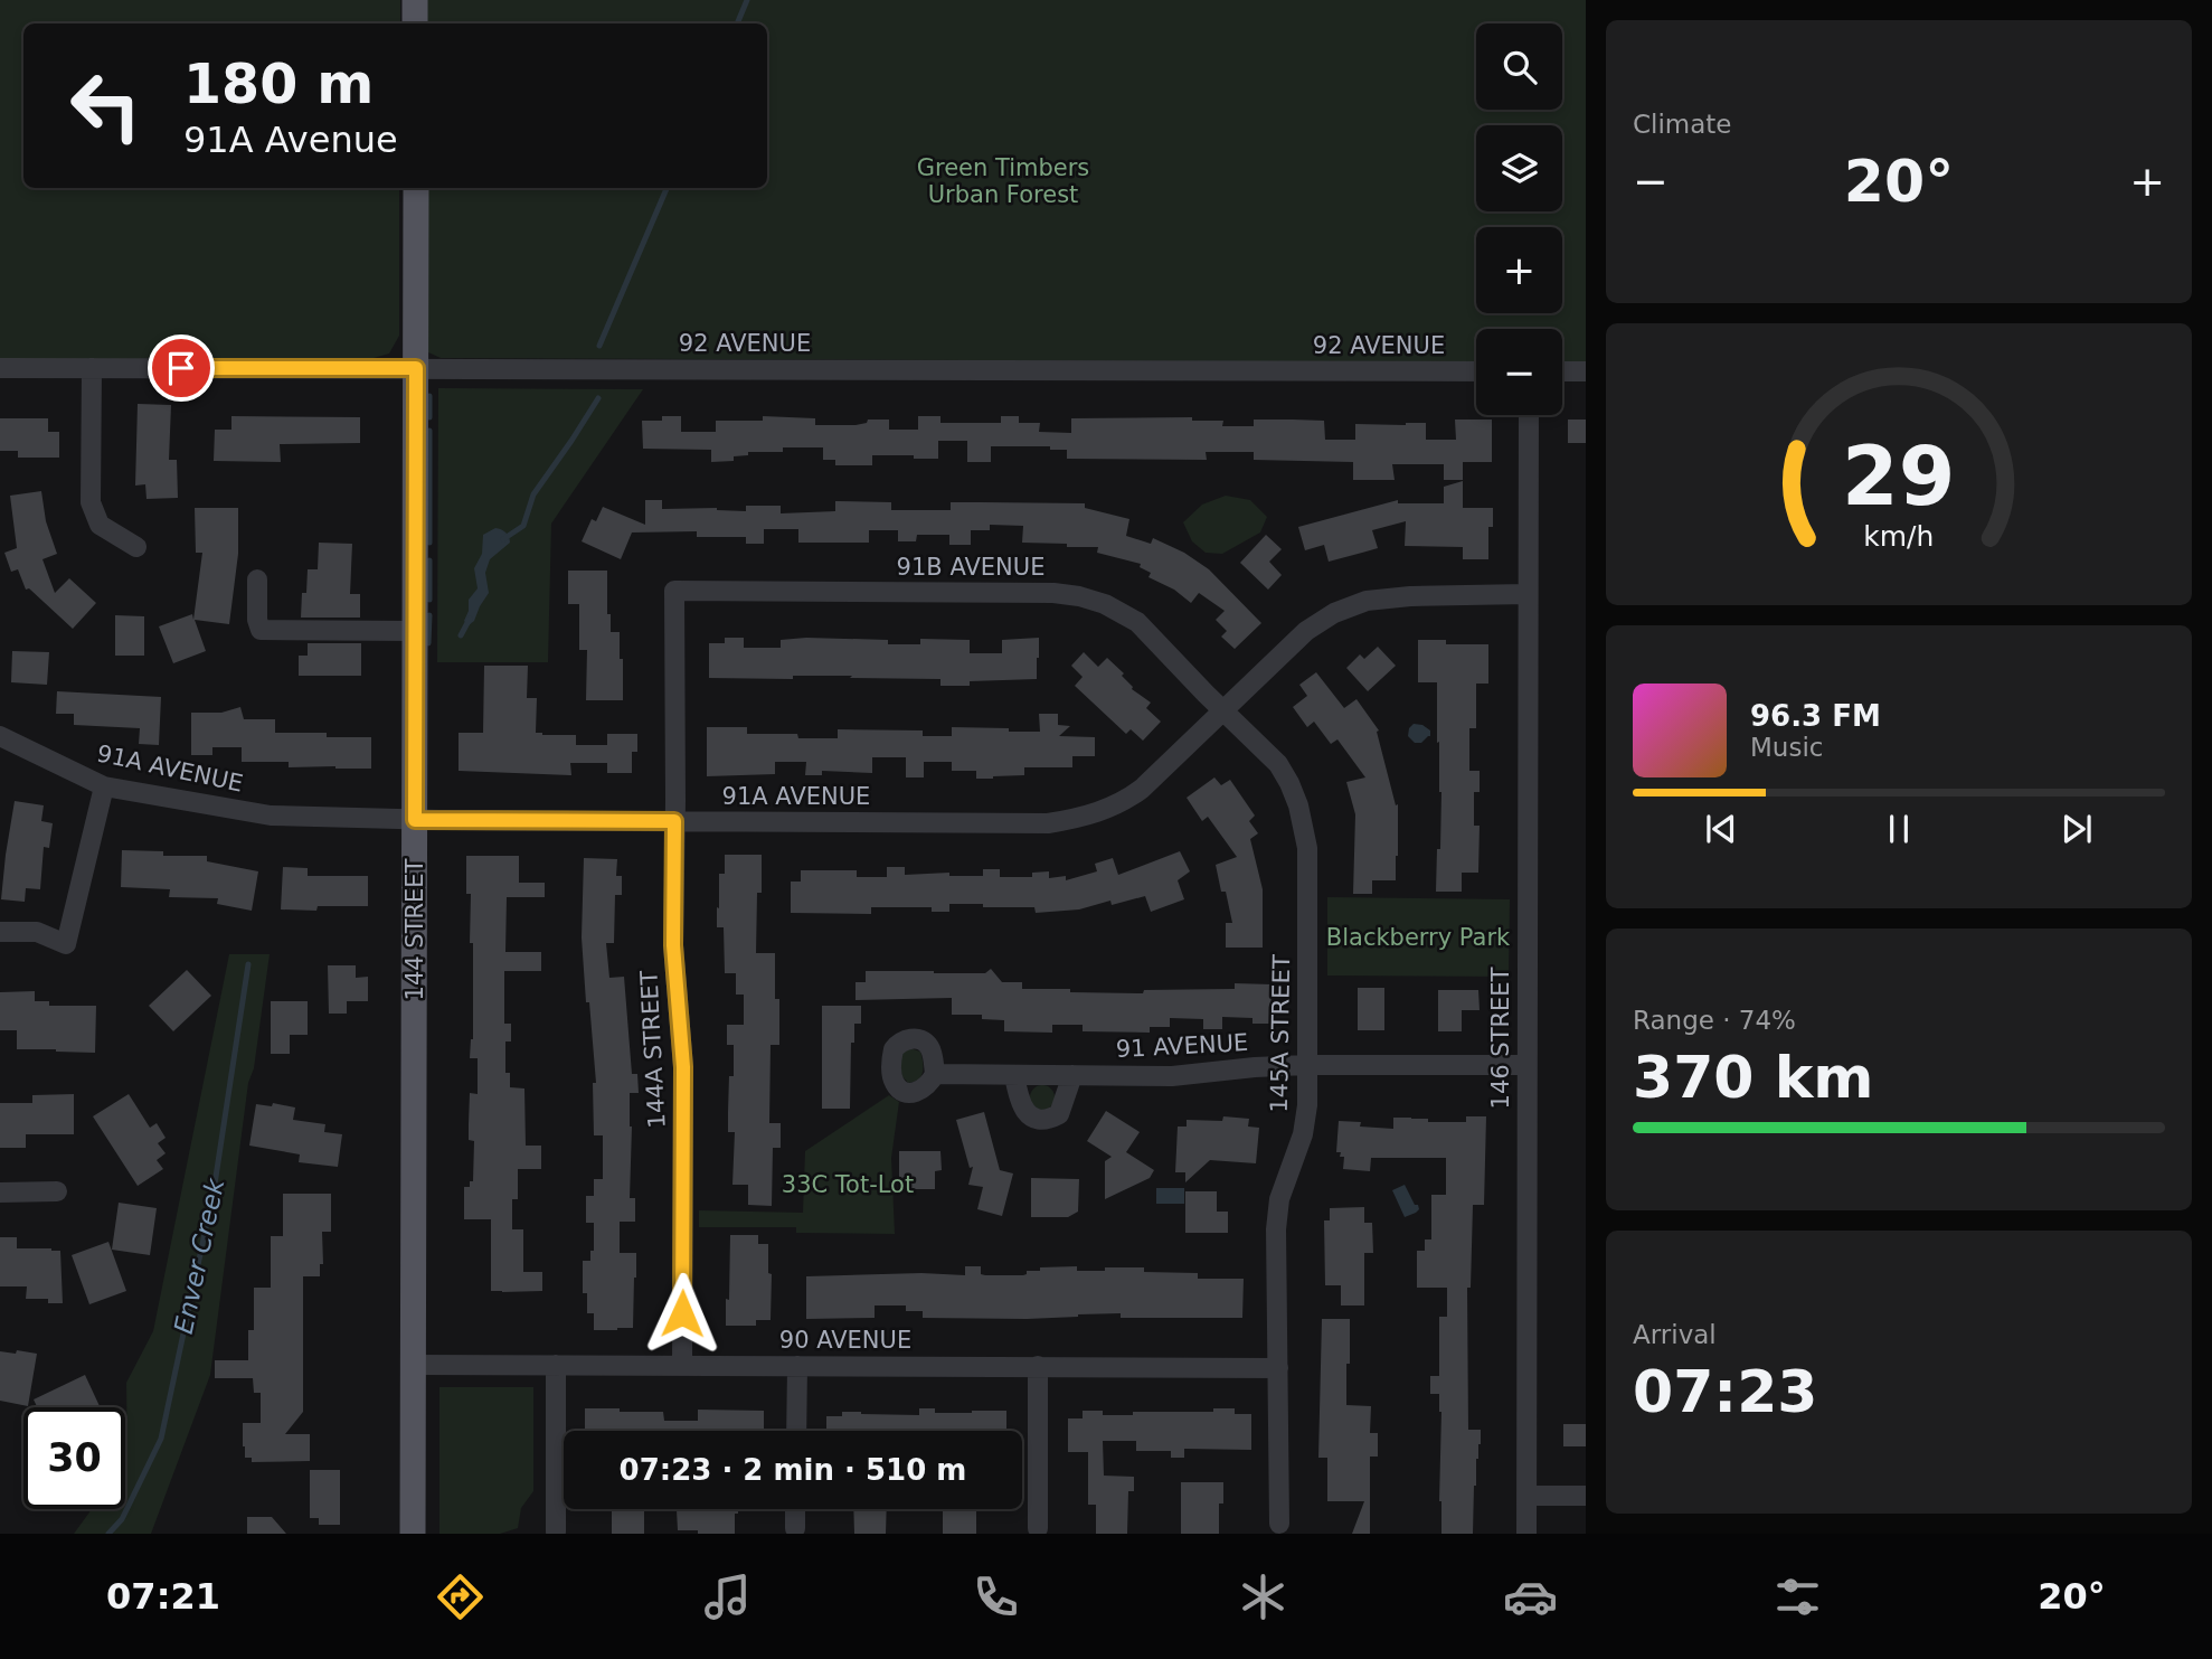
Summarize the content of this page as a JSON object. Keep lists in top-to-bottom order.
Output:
{
  "streets": {
    "main road": ["144 STREET"],
    "street": [
      "92 AVENUE",
      "91B AVENUE",
      "91A AVENUE",
      "145A STREET",
      "146 STREET",
      "91 AVENUE",
      "144A STREET",
      "90 AVENUE"
    ]
  },
  "crossings": [
    ["92 AVENUE", "144 STREET"],
    ["91B AVENUE", "91A AVENUE"],
    ["91B AVENUE", "145A STREET"],
    ["91B AVENUE", "144A STREET"],
    ["91A AVENUE", "144 STREET"],
    ["91A AVENUE", "145A STREET"],
    ["91A AVENUE", "146 STREET"],
    ["91A AVENUE", "144A STREET"],
    ["144 STREET", "90 AVENUE"],
    ["145A STREET", "91 AVENUE"],
    ["145A STREET", "90 AVENUE"],
    ["146 STREET", "91 AVENUE"],
    ["144A STREET", "90 AVENUE"]
  ],
  "water": ["Enver Creek"],
  "parks": ["Green Timbers Urban Forest", "Blackberry Park", "33C Tot-Lot"],
  "page": {
    "tile": [
      "Climate",
      ["Range · 74%", "370 km"],
      ["Arrival", "07:23"]
    ],
    "map_buttons": ["+", "−"],
    "turn": ["180 m", "91A Avenue"],
    "heat": ["−", "20°", "+"],
    "song": ["96.3 FM", "Music"],
    "limit": "30",
    "trip": "07:23 · 2 min · 510 m",
    "tabs": ["07:21", "20°"],
    "gauge": ["29", "km/h"]
  }
}
